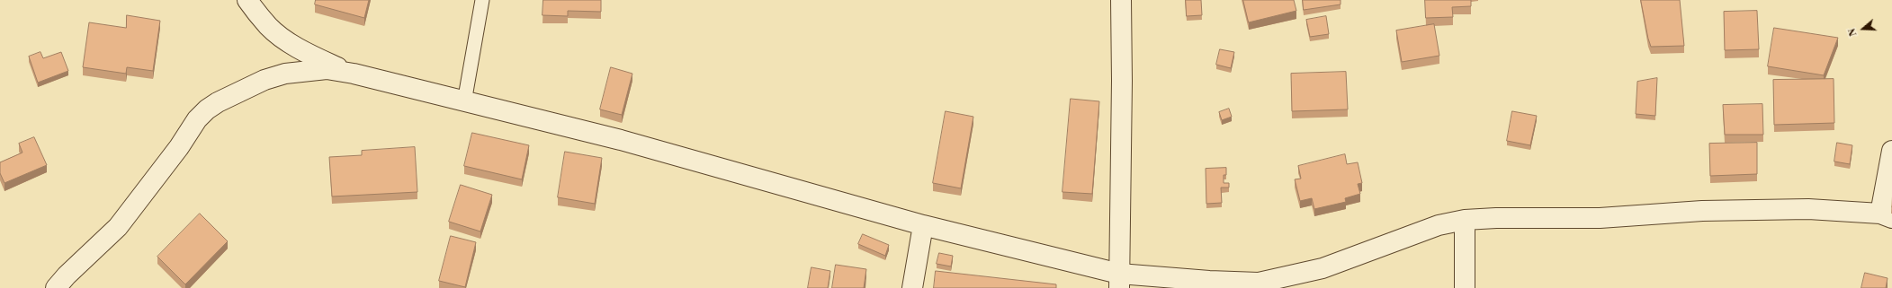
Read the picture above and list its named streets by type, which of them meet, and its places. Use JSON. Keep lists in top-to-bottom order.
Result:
{
  "north": "left"
}
